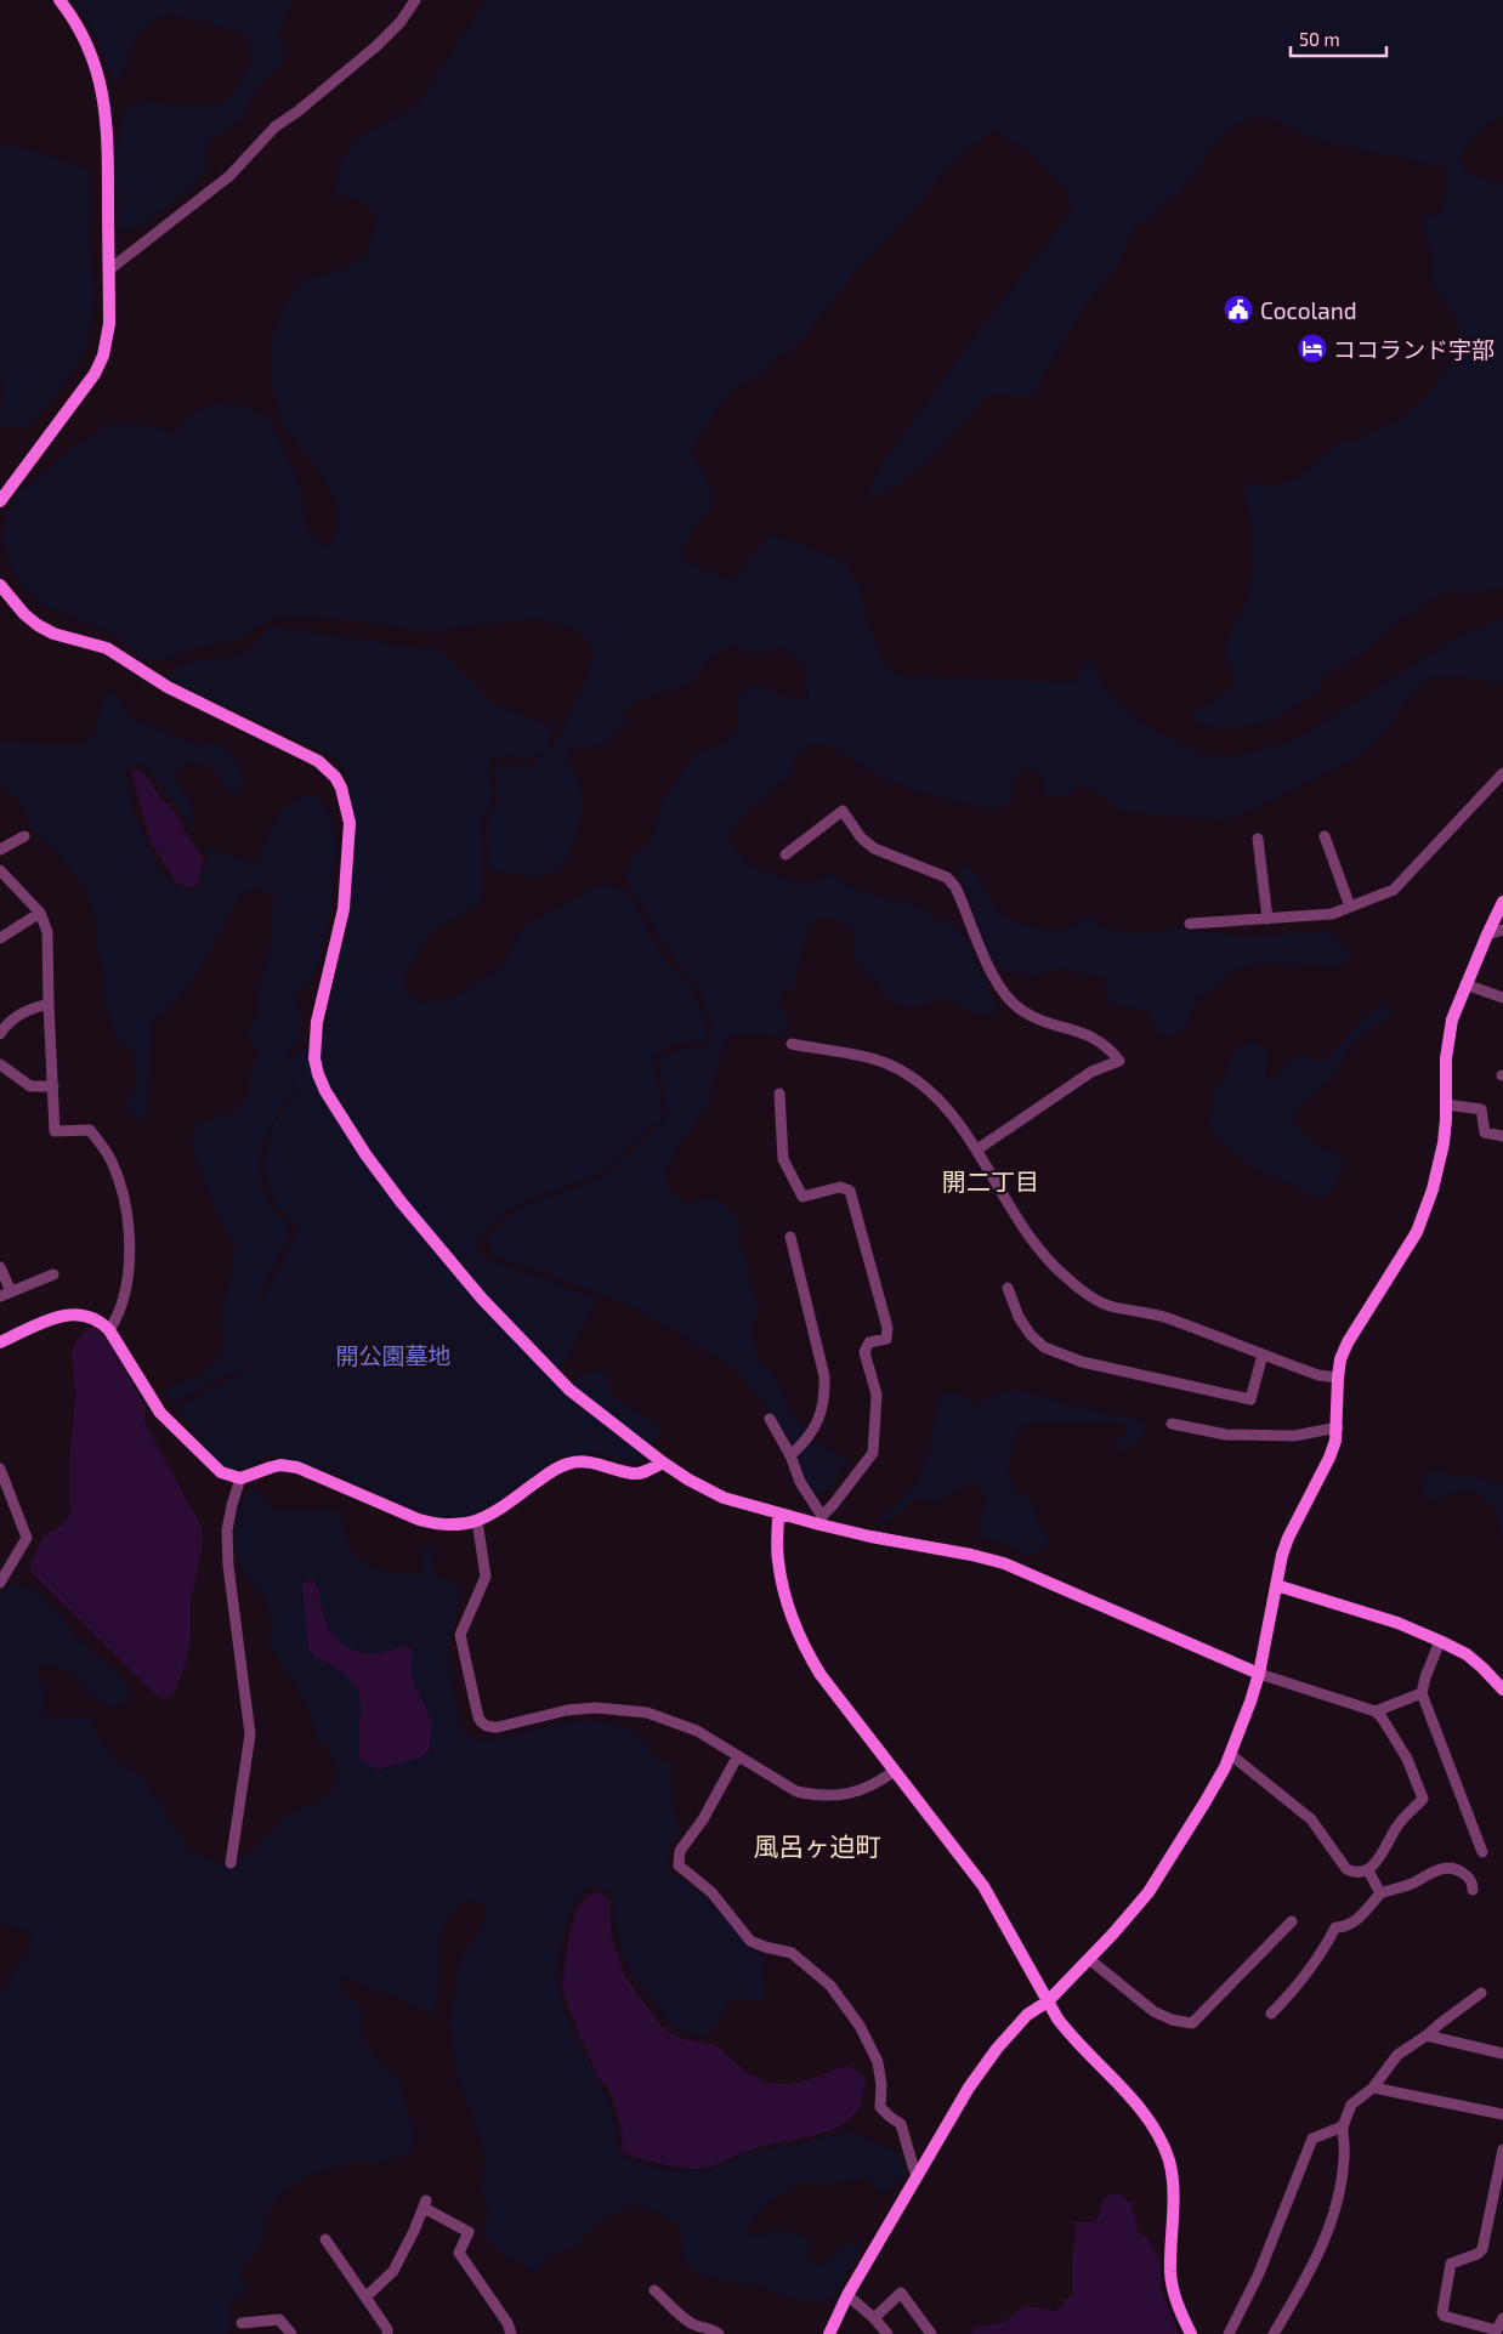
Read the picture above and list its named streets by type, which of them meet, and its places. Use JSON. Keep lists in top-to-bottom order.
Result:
{
  "districts": ["開二丁目", "風呂ヶ迫町"],
  "parks": ["開公園墓地"],
  "places": {
    "public building": ["Cocoland"],
    "hotel": ["ココランド宇部"]
  },
  "scale_bar": "50 m"
}
